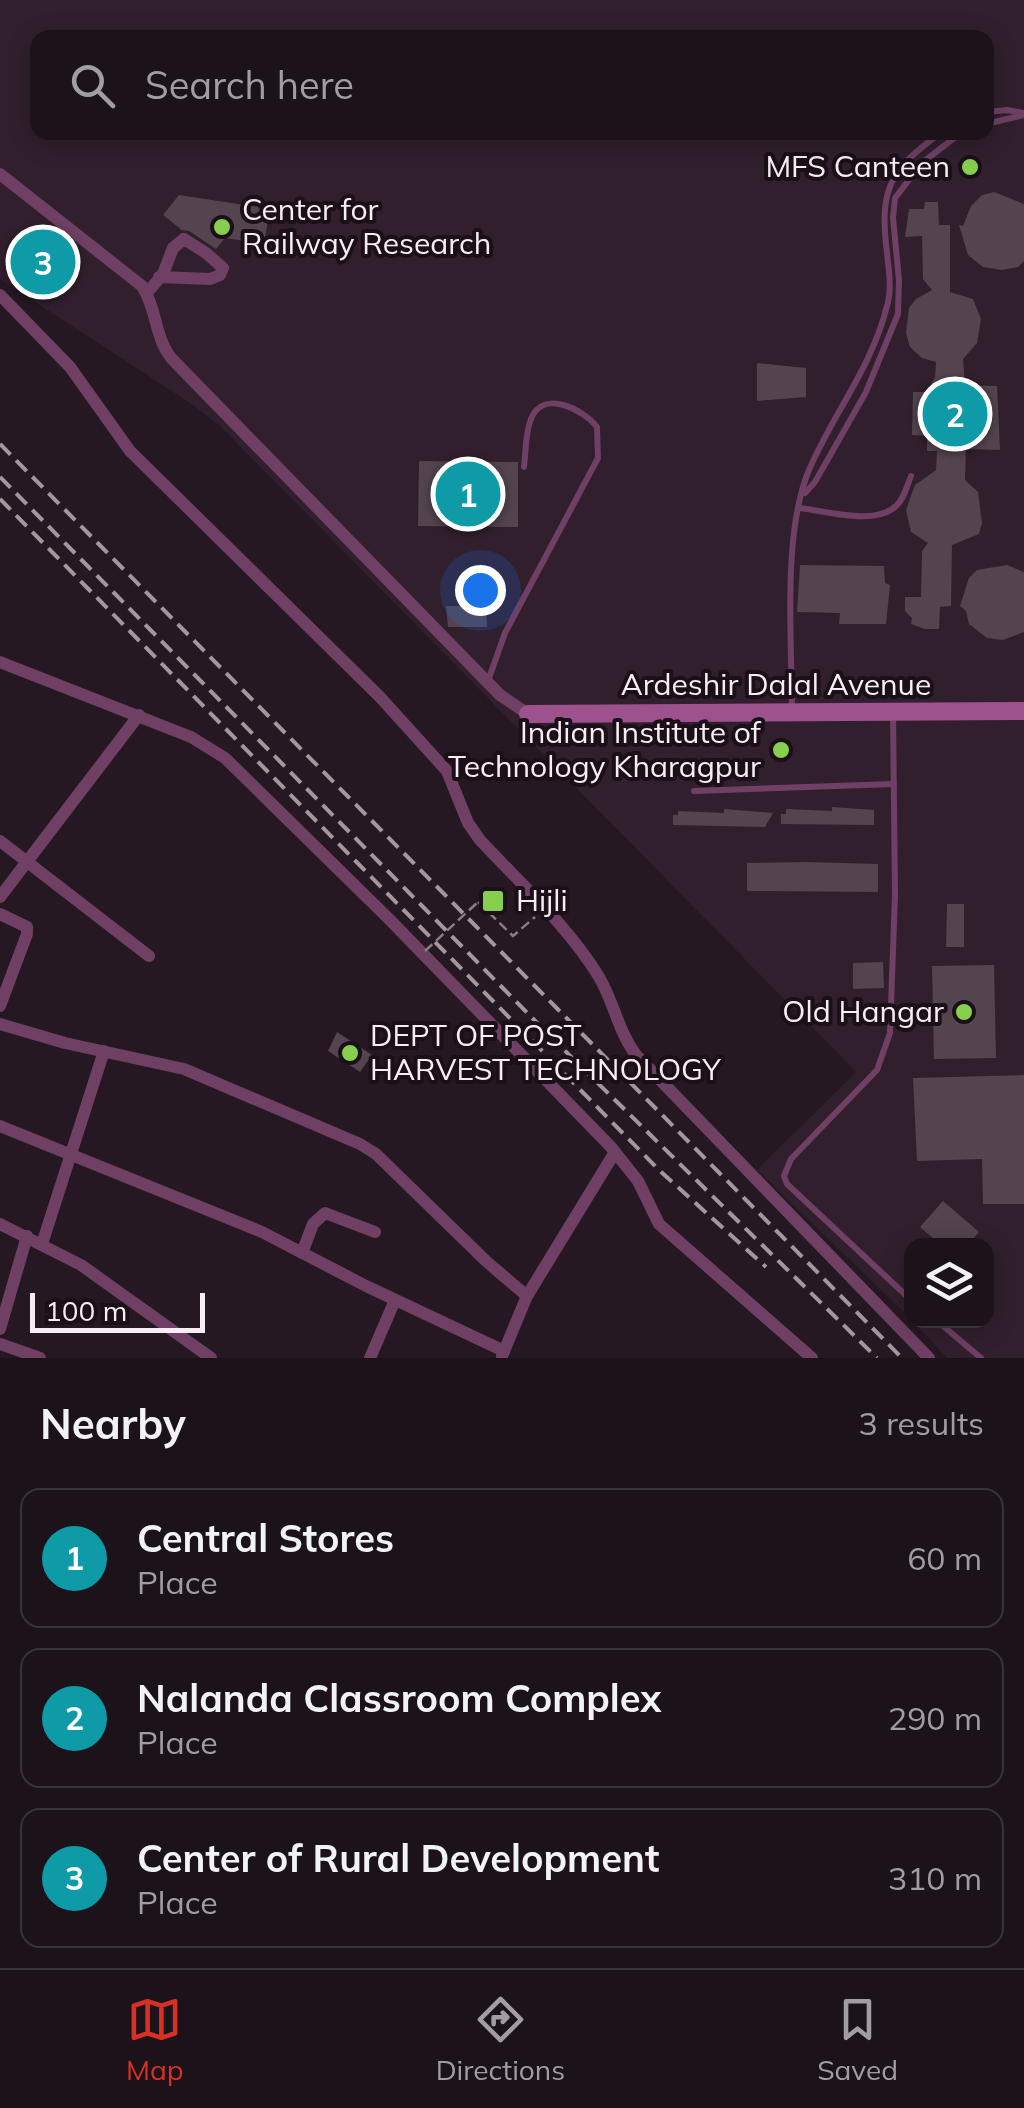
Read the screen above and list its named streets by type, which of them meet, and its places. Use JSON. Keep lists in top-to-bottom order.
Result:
{
  "streets": {
    "street": ["Ardeshir Dalal Avenue"]
  },
  "places": {
    "other": [
      "MFS Canteen",
      "Center for Railway Research",
      "Indian Institute of Technology Kharagpur",
      "Old Hangar",
      "DEPT OF POST HARVEST TECHNOLOGY"
    ],
    "transit": ["Hijli"]
  },
  "scale_bar": "100 m",
  "page": {
    "search": "Search here",
    "pins": ["3", "2", "1"],
    "scale": "100 m",
    "heading": ["Nearby", "3 results"],
    "list": [
      {
        "mark": "1",
        "name": "Central Stores",
        "note": "Place",
        "value": "60 m"
      },
      {
        "mark": "2",
        "name": "Nalanda Classroom Complex",
        "note": "Place",
        "value": "290 m"
      },
      {
        "mark": "3",
        "name": "Center of Rural Development",
        "note": "Place",
        "value": "310 m"
      }
    ],
    "nav": ["Map", "Directions", "Saved"]
  }
}
